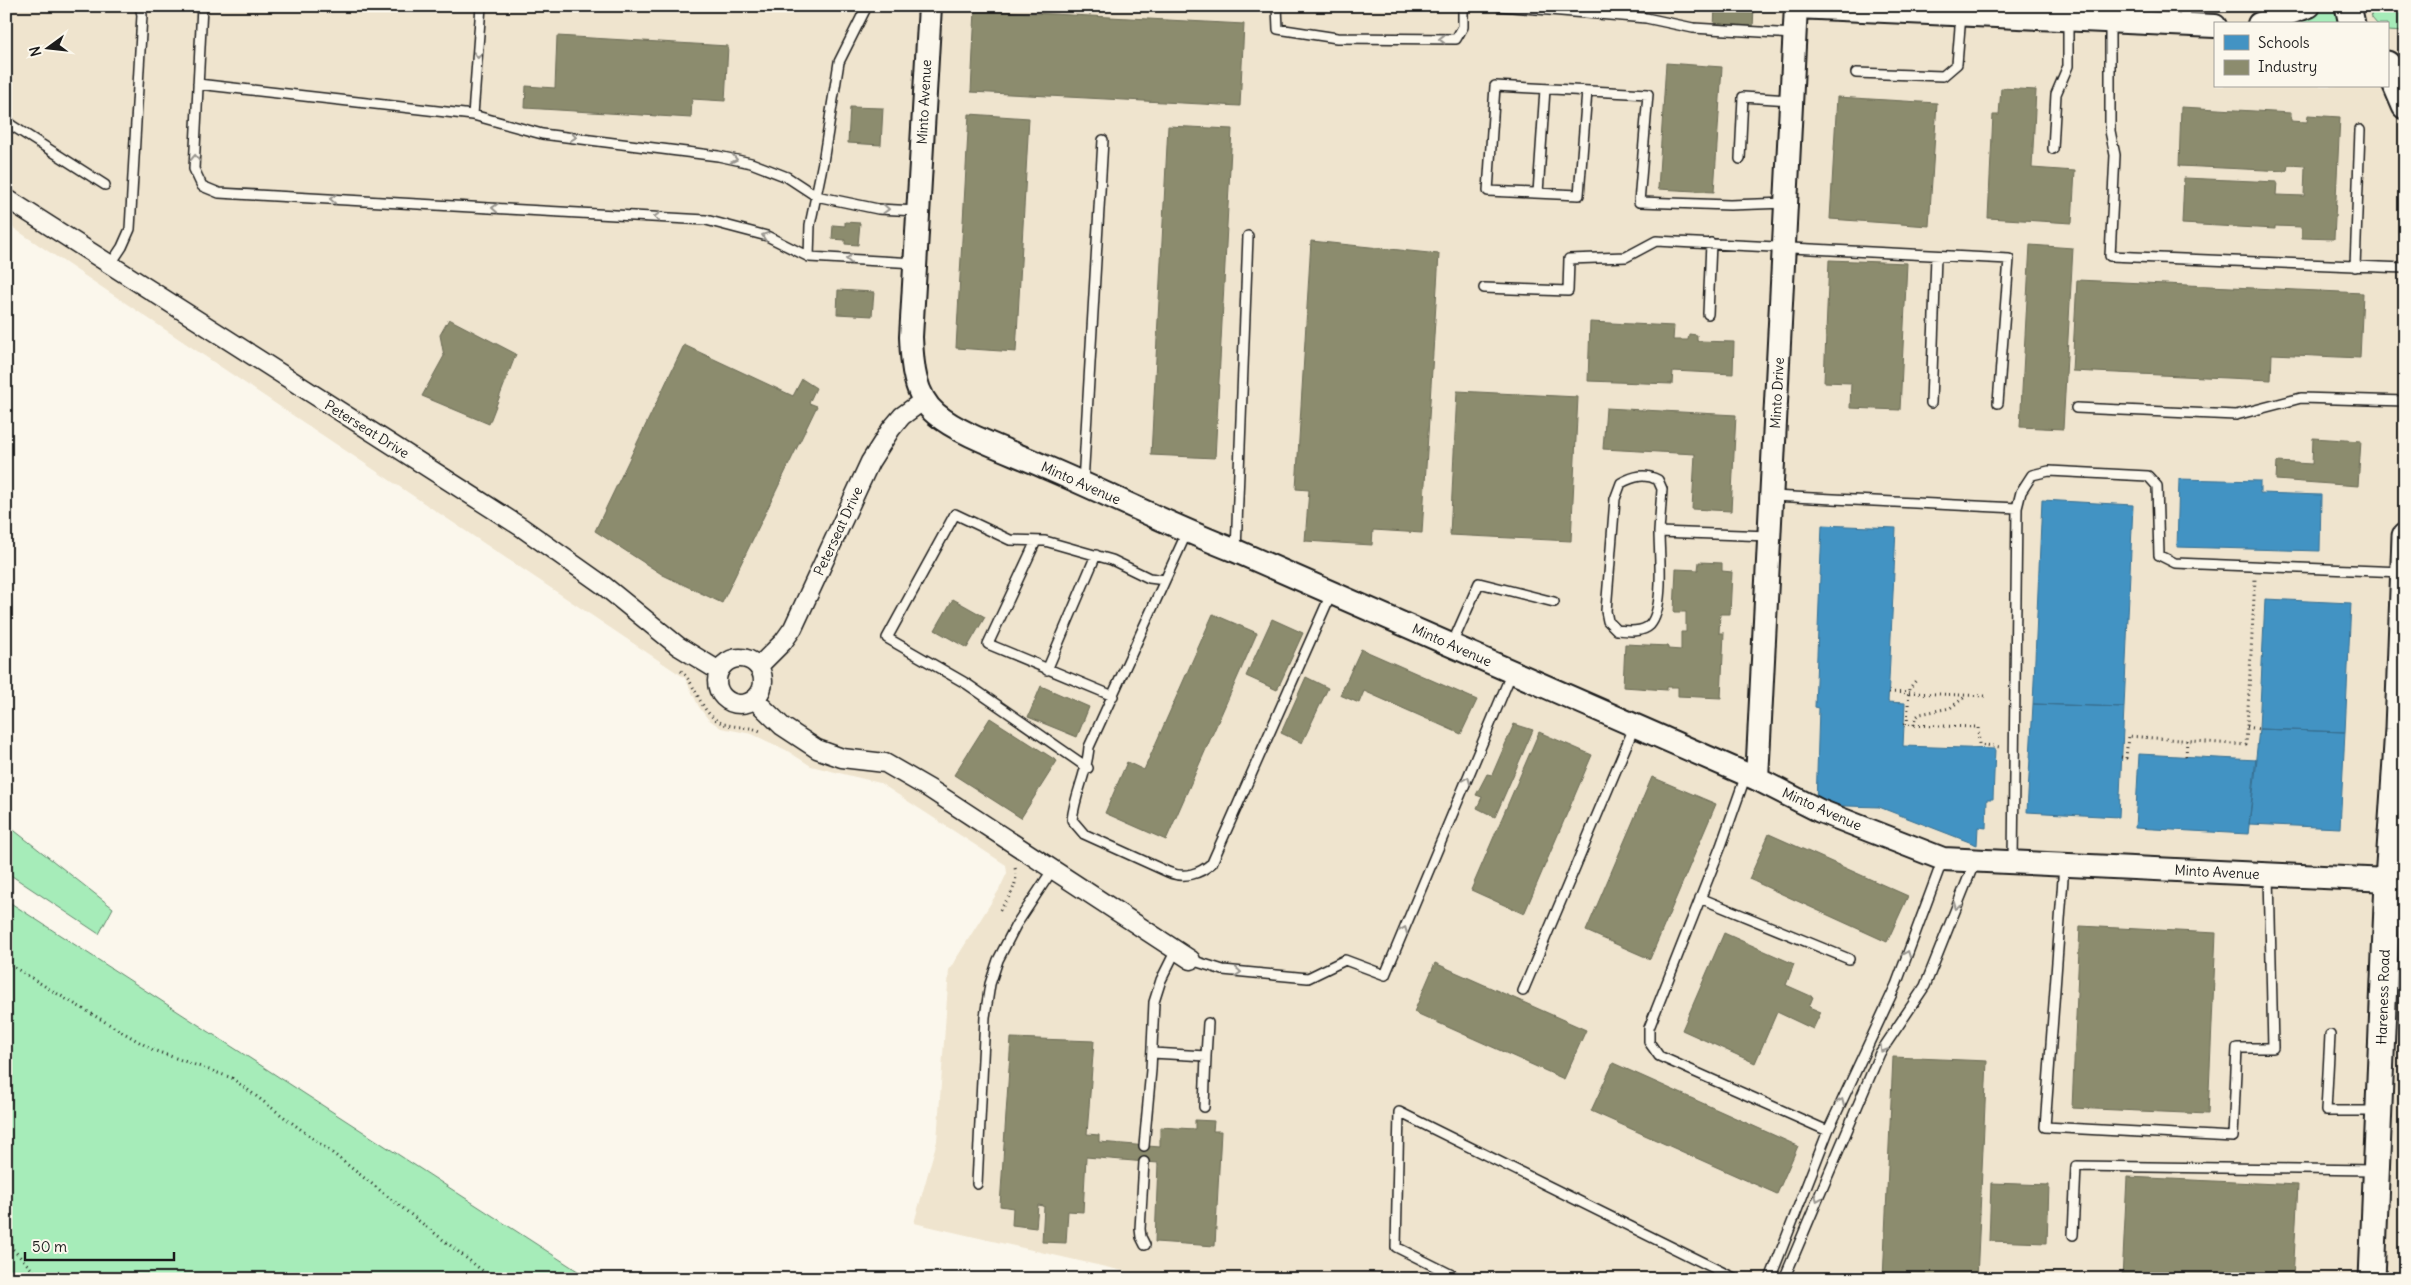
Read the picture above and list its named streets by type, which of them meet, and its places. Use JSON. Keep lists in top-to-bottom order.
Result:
{
  "streets": {
    "main road": ["Hareness Road"],
    "street": ["Minto Avenue", "Minto Drive", "Peterseat Drive"]
  },
  "crossings": [
    ["Minto Avenue", "Minto Drive"],
    ["Minto Avenue", "Peterseat Drive"],
    ["Minto Avenue", "Hareness Road"]
  ],
  "legend": ["Schools", "Industry"],
  "scale_bar": "50 m",
  "north": "left"
}
